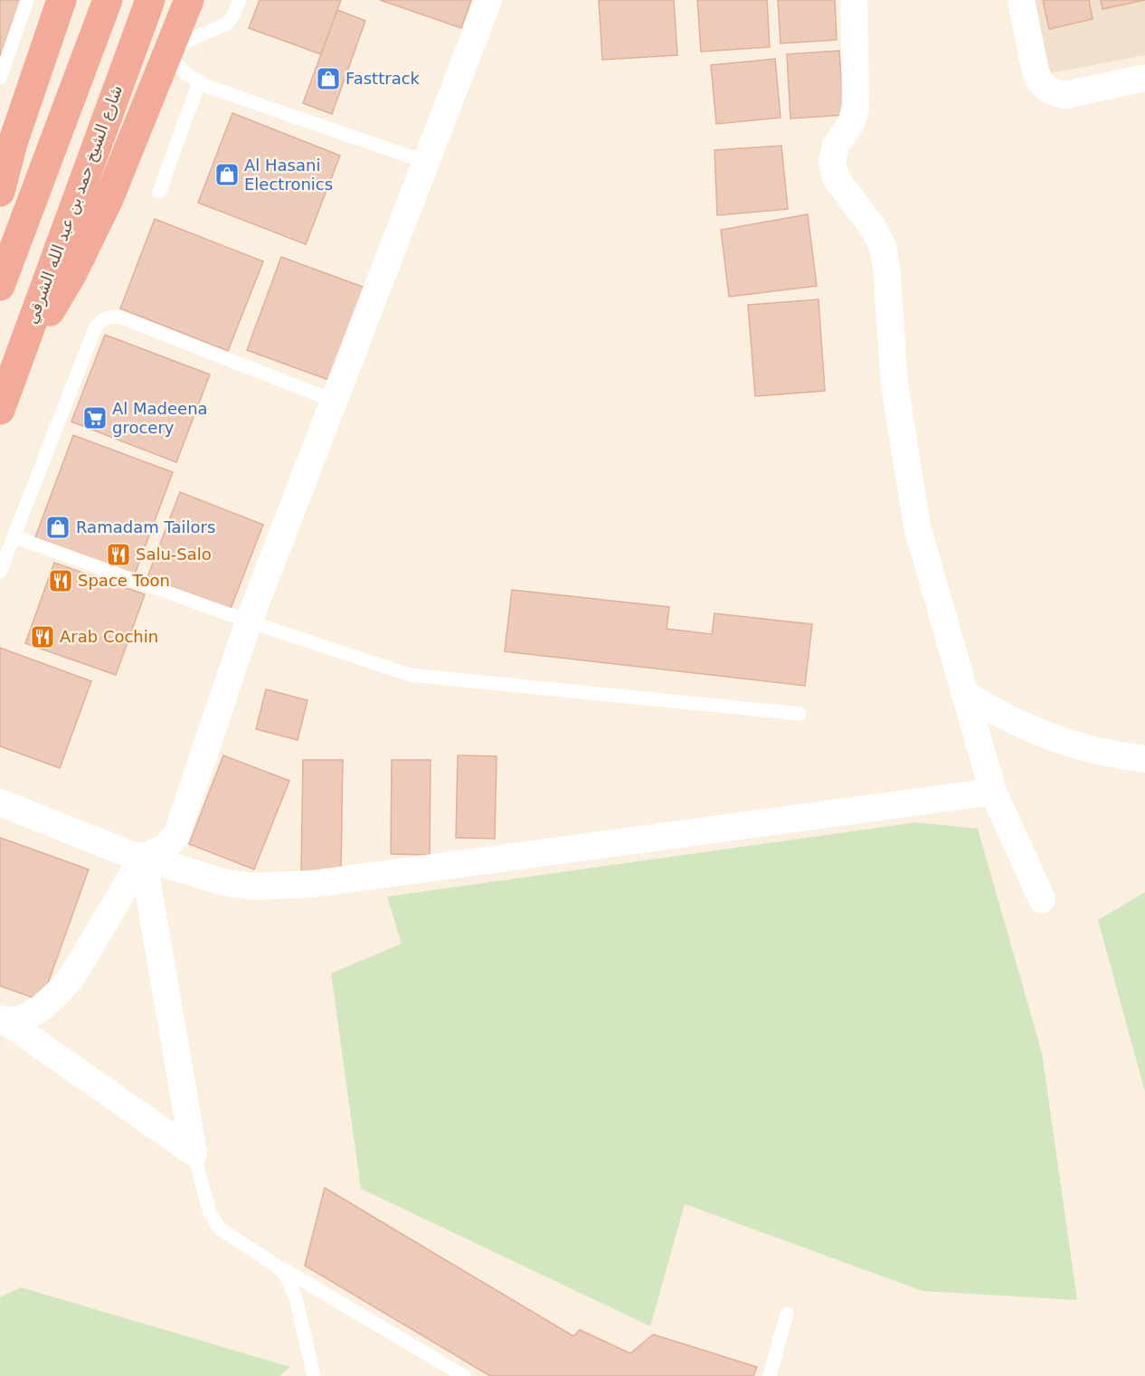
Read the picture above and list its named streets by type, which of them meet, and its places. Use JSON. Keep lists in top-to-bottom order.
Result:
{
  "streets": {
    "highway": ["شارع الشيخ حمد بن عبد الله الشرقي"]
  },
  "places": {
    "shop": ["Fasttrack", "Al Hasani Electronics", "Ramadam Tailors"],
    "supermarket": ["Al Madeena grocery"],
    "restaurant": ["Salu-Salo", "Space Toon", "Arab Cochin"]
  }
}
